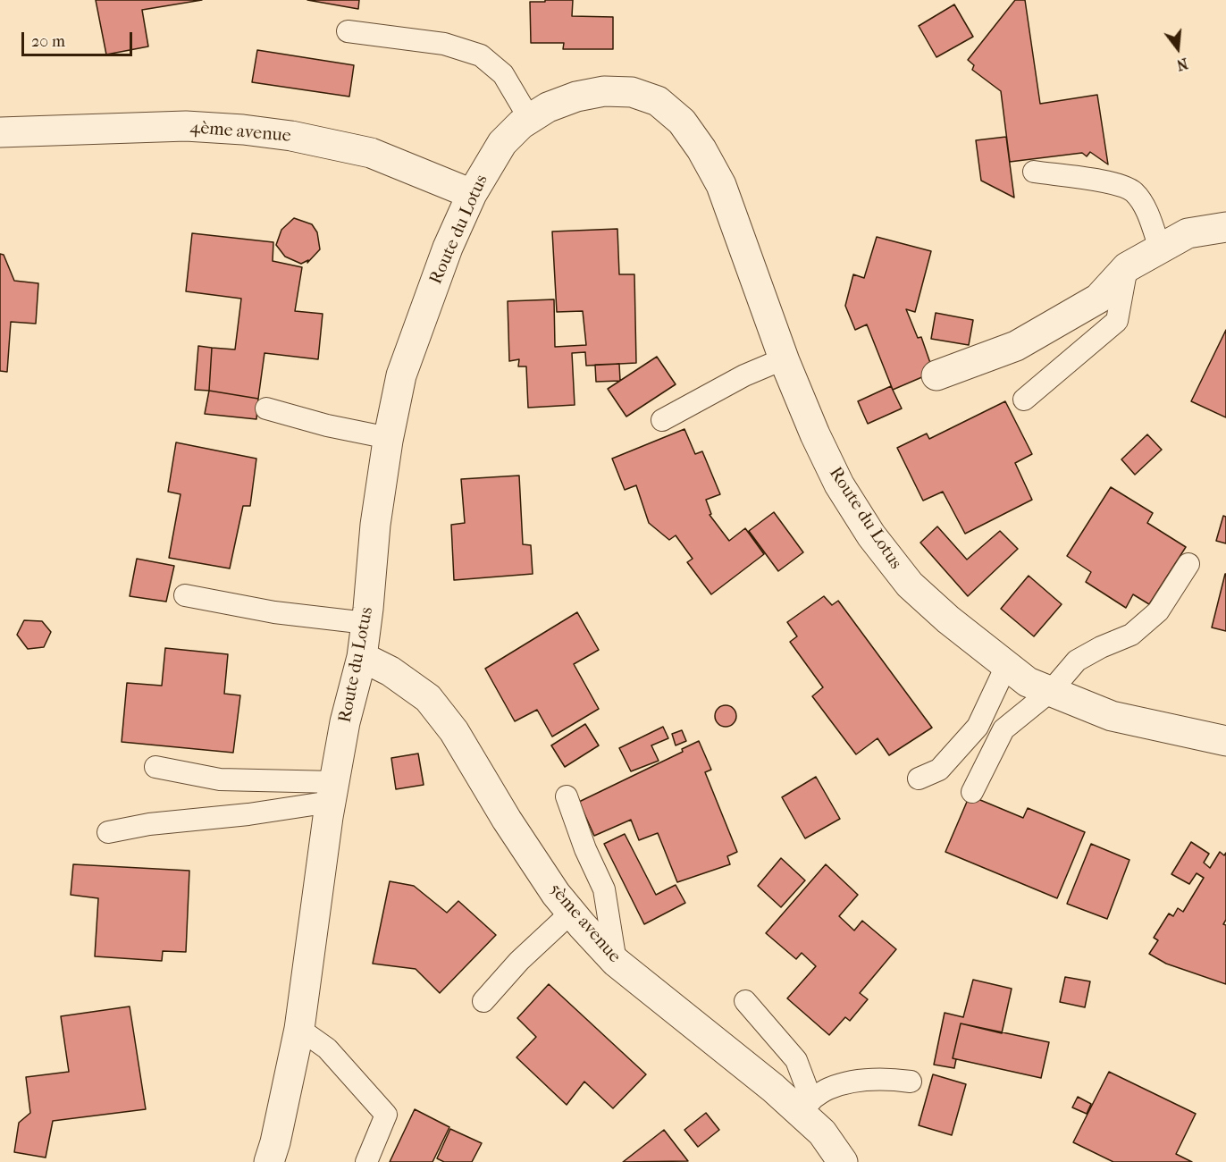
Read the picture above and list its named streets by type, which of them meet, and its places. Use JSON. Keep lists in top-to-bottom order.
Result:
{
  "streets": {
    "street": ["4ème avenue", "Route du Lotus", "5ème avenue"]
  },
  "crossings": [
    ["4ème avenue", "Route du Lotus"],
    ["Route du Lotus", "5ème avenue"]
  ],
  "scale_bar": "20 m",
  "north": "bottom"
}
